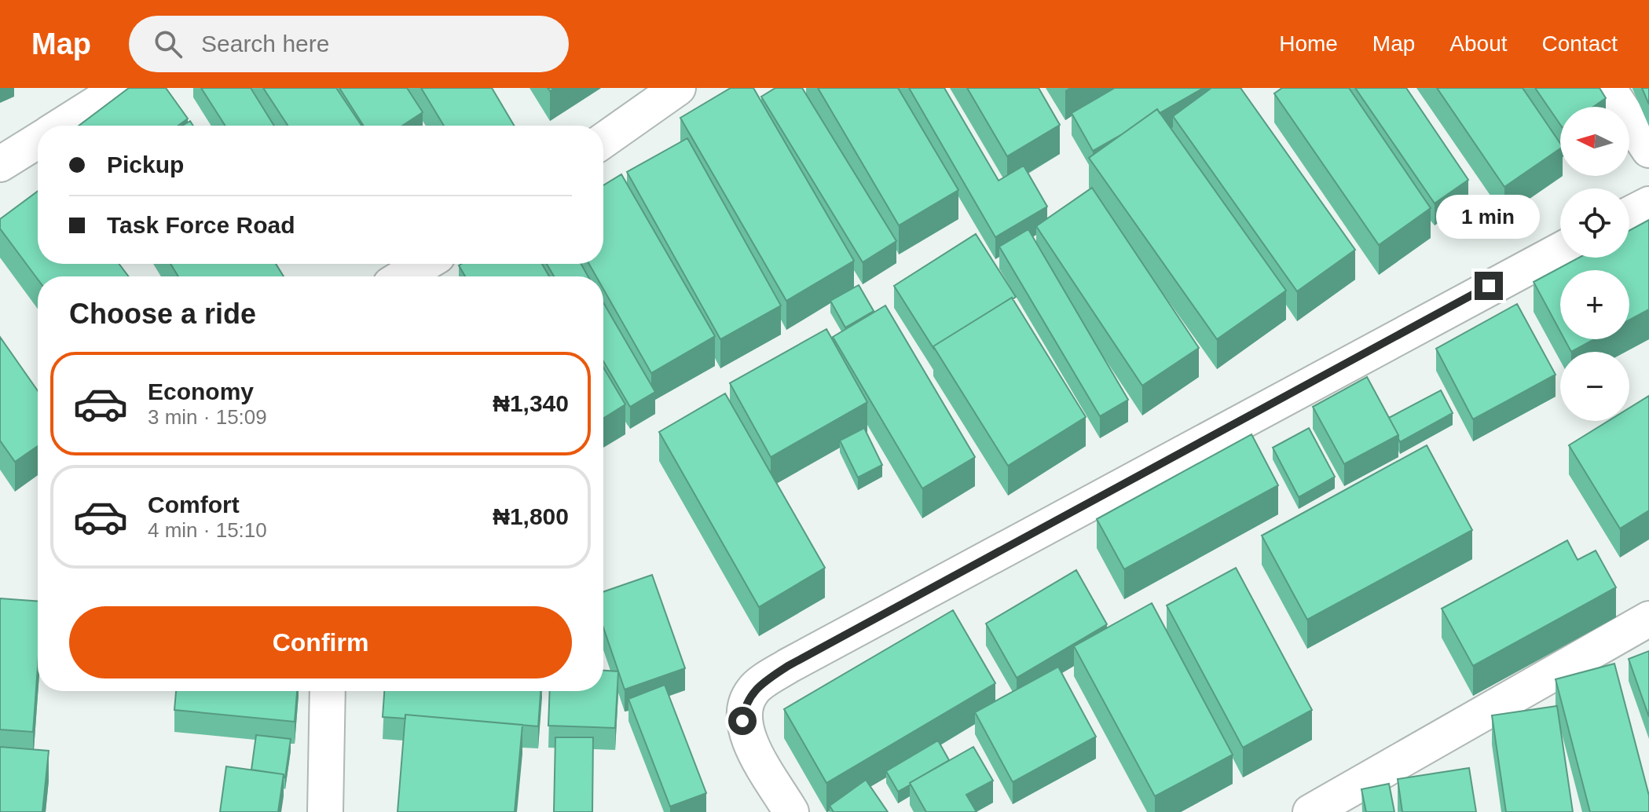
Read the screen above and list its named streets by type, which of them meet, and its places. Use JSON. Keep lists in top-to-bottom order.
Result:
{
  "north": "left",
  "page": {
    "header": "Map",
    "search": "Search here",
    "nav": [
      "Home",
      "Map",
      "About",
      "Contact"
    ],
    "map_buttons": ["+", "−"],
    "banner": ["Pickup", "Task Force Road"],
    "bubble": "1 min",
    "heading": "Choose a ride",
    "list": [
      {
        "name": "Economy",
        "note": "3 min · 15:09",
        "value": "₦1,340"
      },
      {
        "name": "Comfort",
        "note": "4 min · 15:10",
        "value": "₦1,800"
      }
    ],
    "buttons": "Confirm"
  }
}
